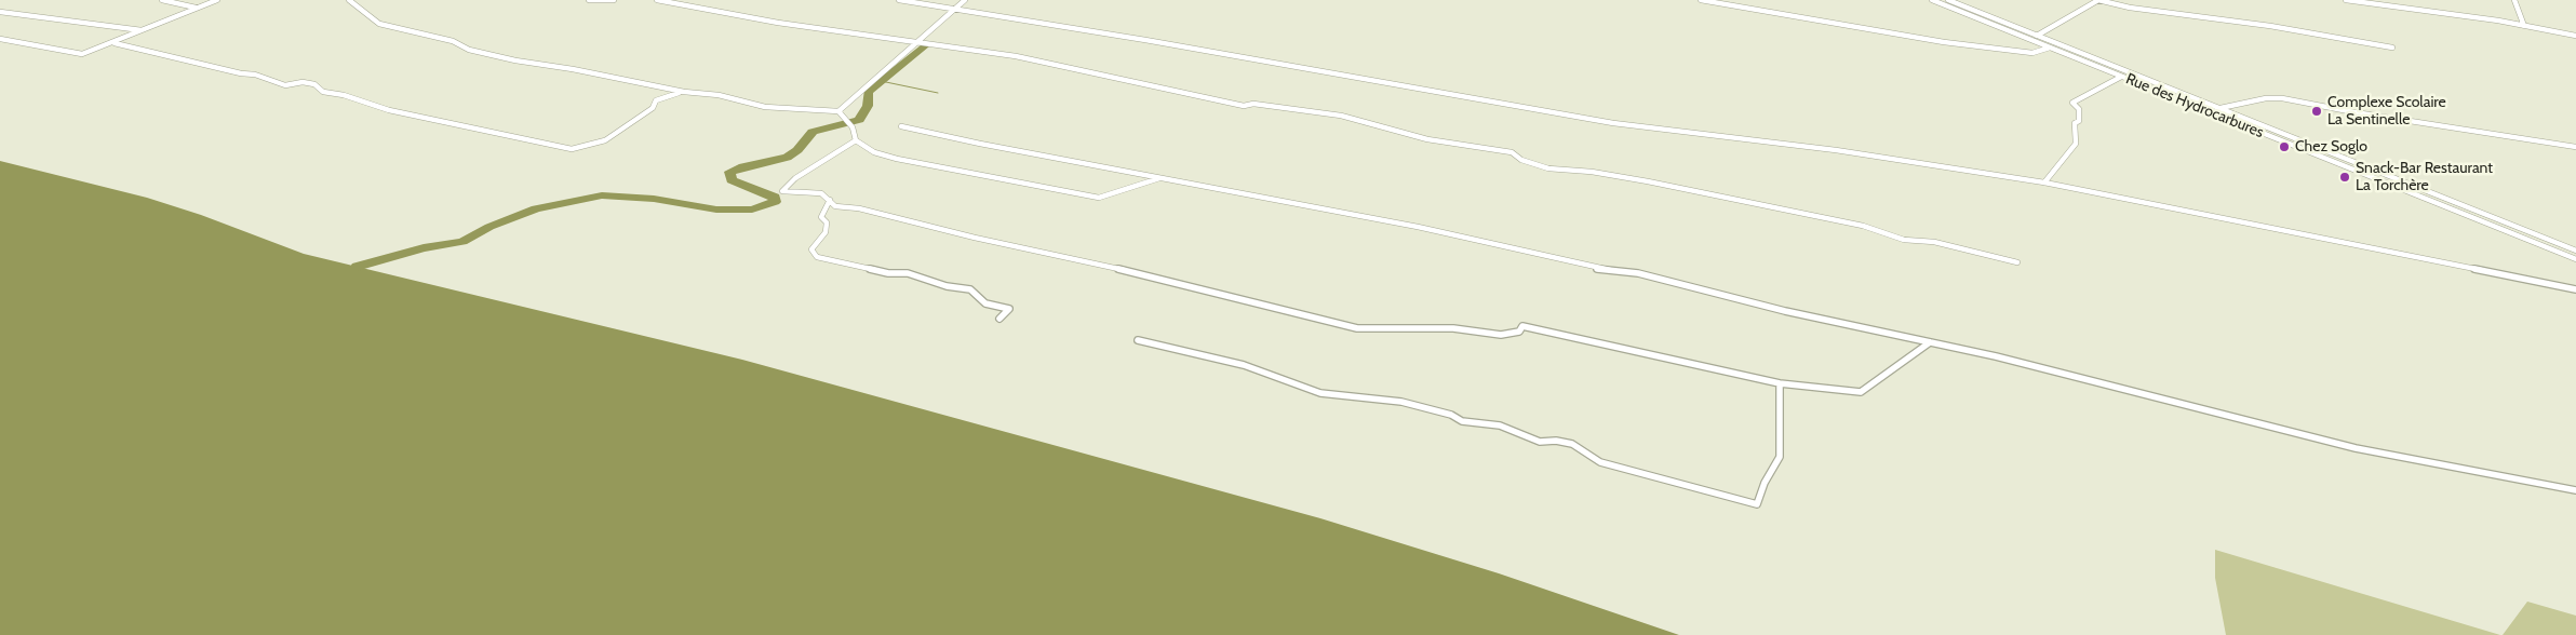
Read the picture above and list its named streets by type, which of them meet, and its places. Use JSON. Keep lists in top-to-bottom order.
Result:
{
  "streets": {
    "street": ["Rue des Hydrocarbures"]
  },
  "places": ["Complexe Scolaire La Sentinelle", "Chez Soglo", "Snack-Bar Restaurant La Torchère"]
}
